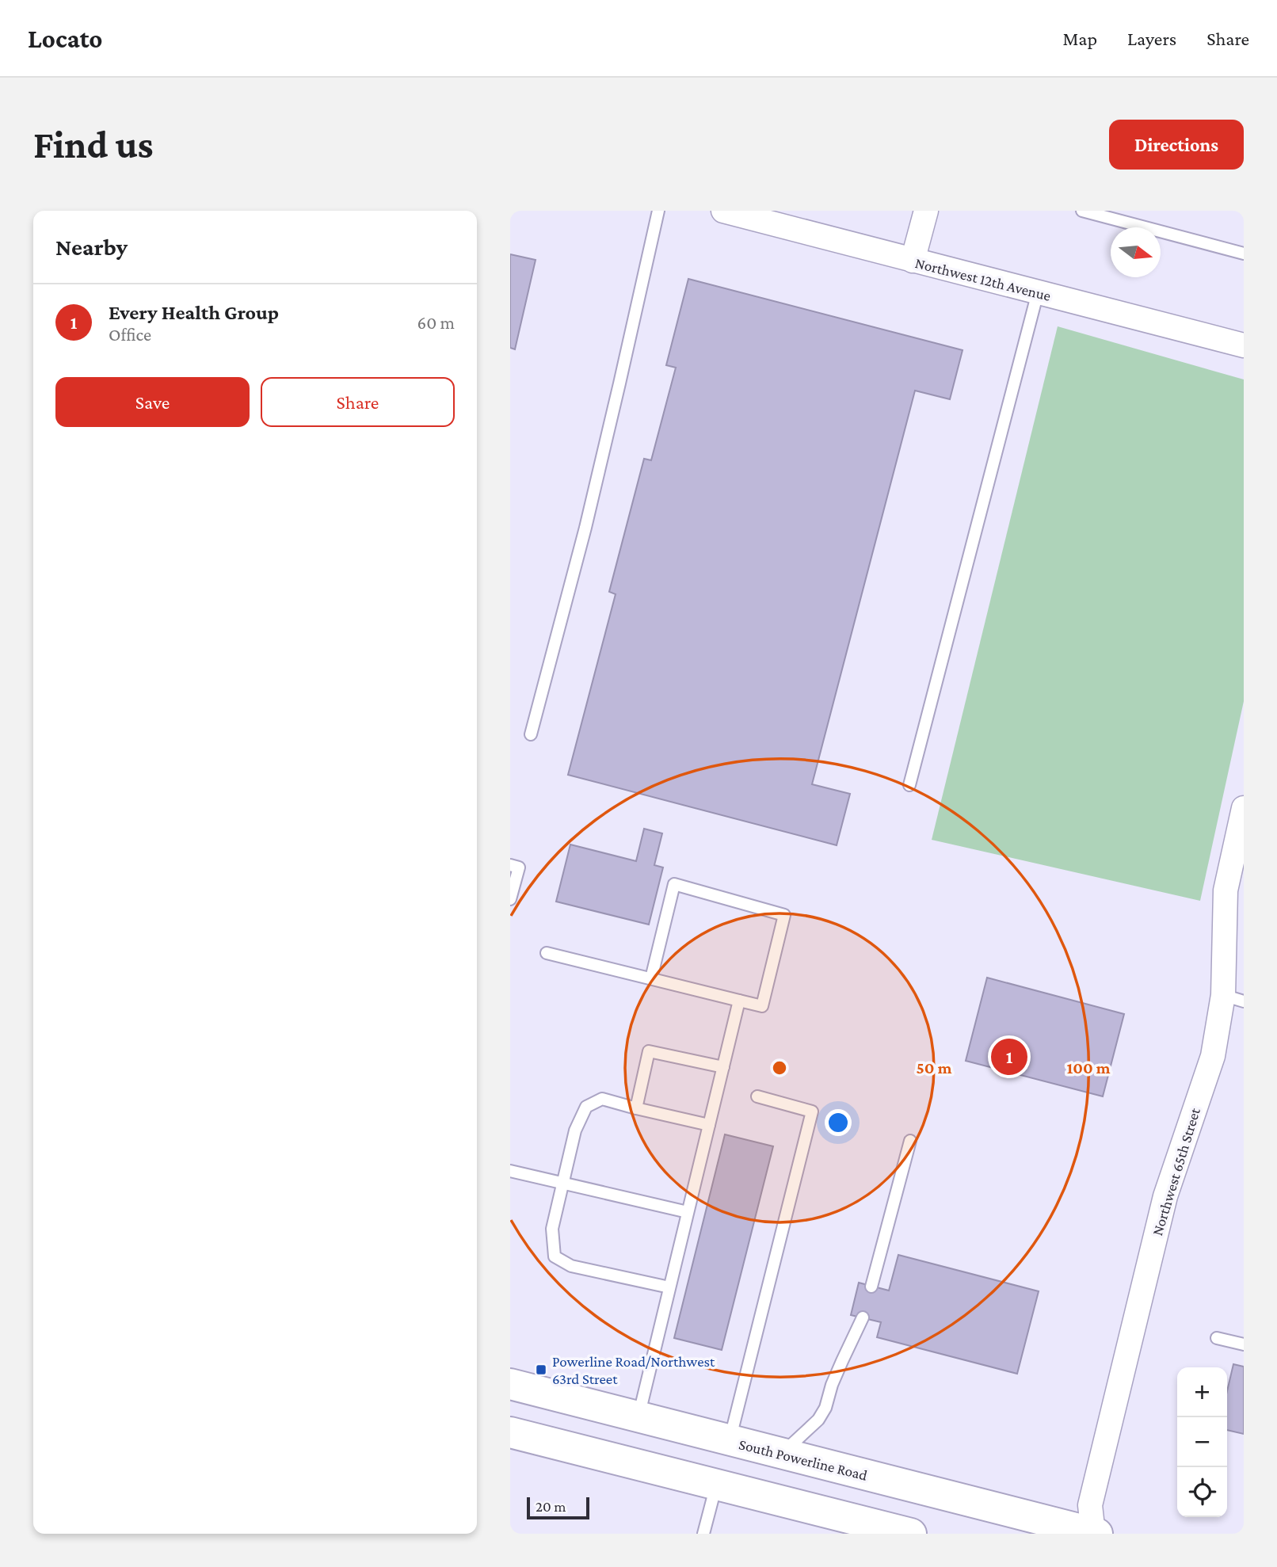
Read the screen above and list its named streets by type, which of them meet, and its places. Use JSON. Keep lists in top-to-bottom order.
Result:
{
  "streets": {
    "main road": ["South Powerline Road"],
    "street": ["Northwest 12th Avenue", "Northwest 65th Street"]
  },
  "crossings": [
    ["Northwest 65th Street", "South Powerline Road"]
  ],
  "places": {
    "transit": ["Powerline Road/Northwest 63rd Street"]
  },
  "scale_bar": "20 m",
  "north": "right",
  "page": {
    "header": "Locato",
    "nav": ["Map", "Layers", "Share"],
    "buttons": [
      "Directions",
      ["Save", "Share"]
    ],
    "title": "Find us",
    "heading": "Nearby",
    "list": [
      {
        "mark": "1",
        "name": "Every Health Group",
        "note": "Office",
        "value": "60 m"
      }
    ],
    "pins": "1",
    "map_buttons": ["+", "−"],
    "scale": "20 m"
  },
  "rings": ["50 m", "100 m"]
}
